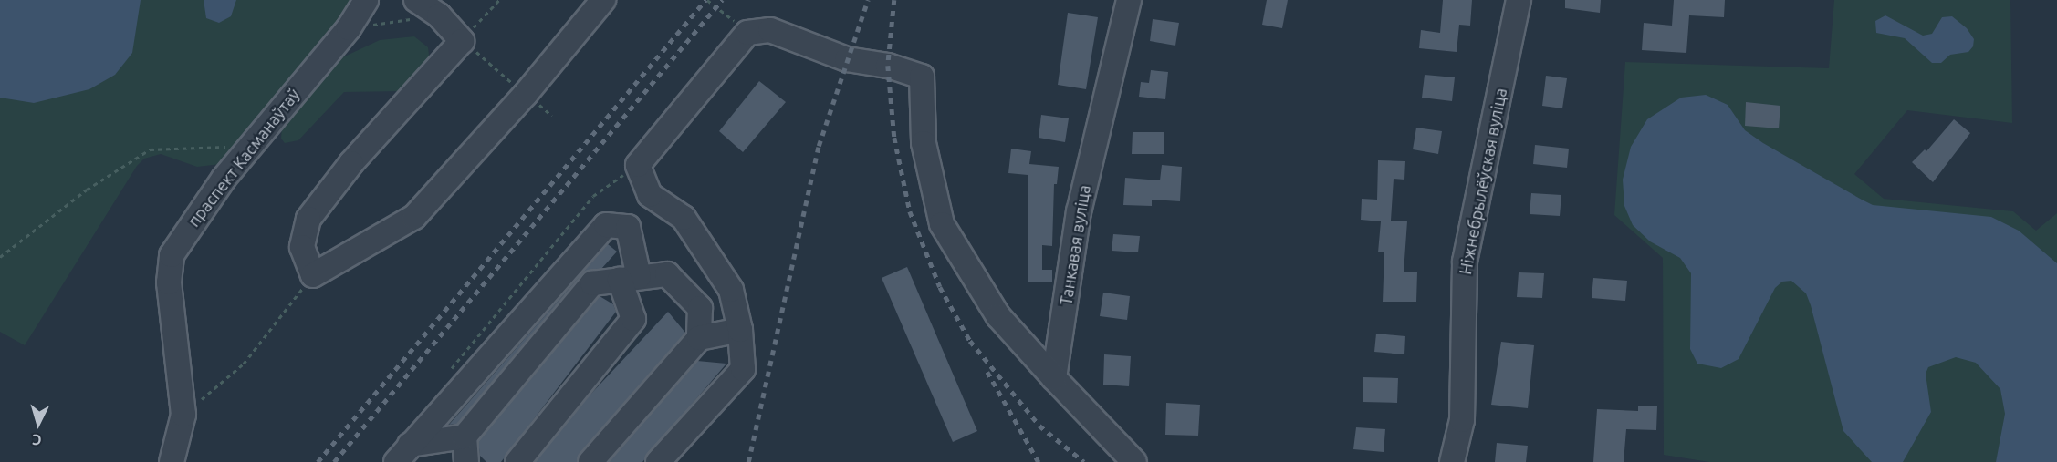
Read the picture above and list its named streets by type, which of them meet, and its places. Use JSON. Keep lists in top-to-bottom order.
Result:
{
  "streets": {
    "street": ["праспект Касманаўтаў", "Ніжнебрылёўская вуліца", "Танкавая вуліца"]
  },
  "north": "bottom"
}
